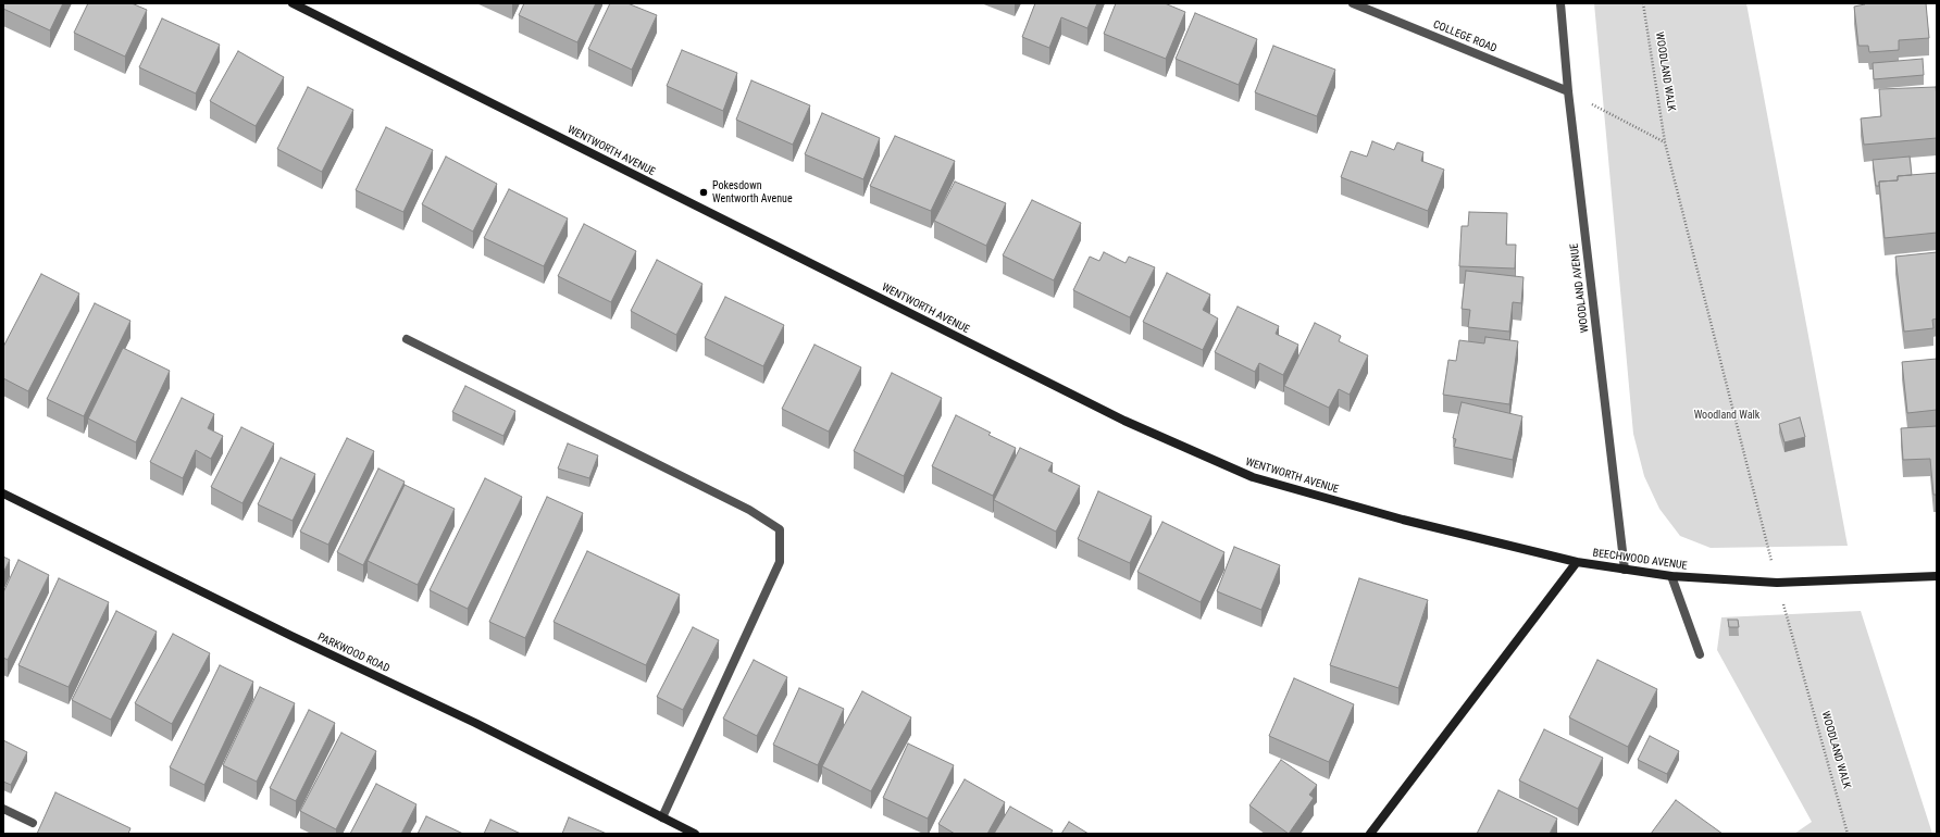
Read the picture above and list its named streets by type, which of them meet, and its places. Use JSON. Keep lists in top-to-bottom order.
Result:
{
  "streets": {
    "street": [
      "COLLEGE ROAD",
      "WENTWORTH AVENUE",
      "WOODLAND AVENUE",
      "BEECHWOOD AVENUE",
      "PARKWOOD ROAD"
    ],
    "path": ["WOODLAND WALK"]
  },
  "crossings": [
    ["COLLEGE ROAD", "WOODLAND AVENUE"],
    ["WOODLAND WALK", "BEECHWOOD AVENUE"],
    ["WENTWORTH AVENUE", "BEECHWOOD AVENUE"],
    ["WOODLAND AVENUE", "BEECHWOOD AVENUE"]
  ],
  "parks": ["Woodland Walk"],
  "places": ["Pokesdown Wentworth Avenue"]
}
